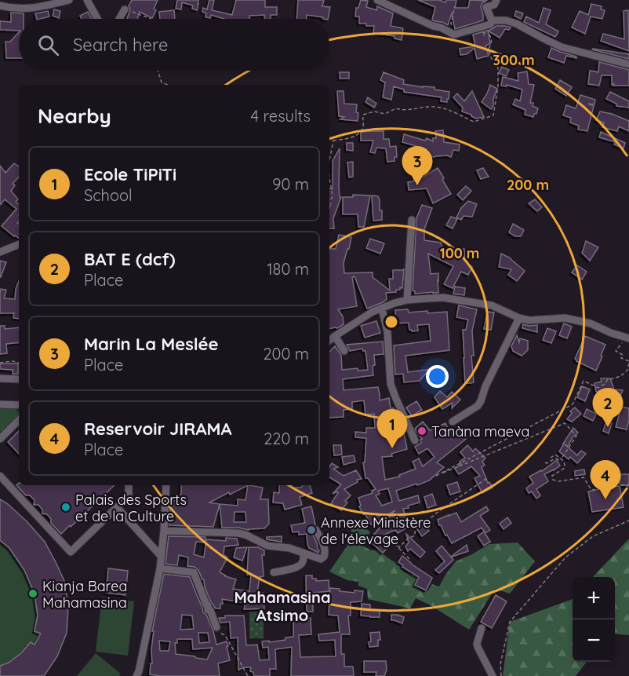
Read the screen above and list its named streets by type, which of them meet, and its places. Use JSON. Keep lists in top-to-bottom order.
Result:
{
  "districts": ["Mahamasina Atsimo"],
  "places": [
    "Tanàna maeva",
    "Palais des Sports et de la Culture",
    "Annexe Ministère de l'élevage",
    "Kianja Barea Mahamasina"
  ],
  "page": {
    "search": "Search here",
    "heading": ["Nearby", "4 results"],
    "pins": [
      "3",
      "2",
      "1",
      "4"
    ],
    "list": [
      {
        "mark": "1",
        "name": "Ecole TiPiTi",
        "note": "School",
        "value": "90 m"
      },
      {
        "mark": "2",
        "name": "BAT E (dcf)",
        "note": "Place",
        "value": "180 m"
      },
      {
        "mark": "3",
        "name": "Marin La Meslée",
        "note": "Place",
        "value": "200 m"
      },
      {
        "mark": "4",
        "name": "Reservoir JIRAMA",
        "note": "Place",
        "value": "220 m"
      }
    ],
    "map_buttons": ["+", "−"]
  },
  "rings": ["300 m", "200 m", "100 m"]
}
